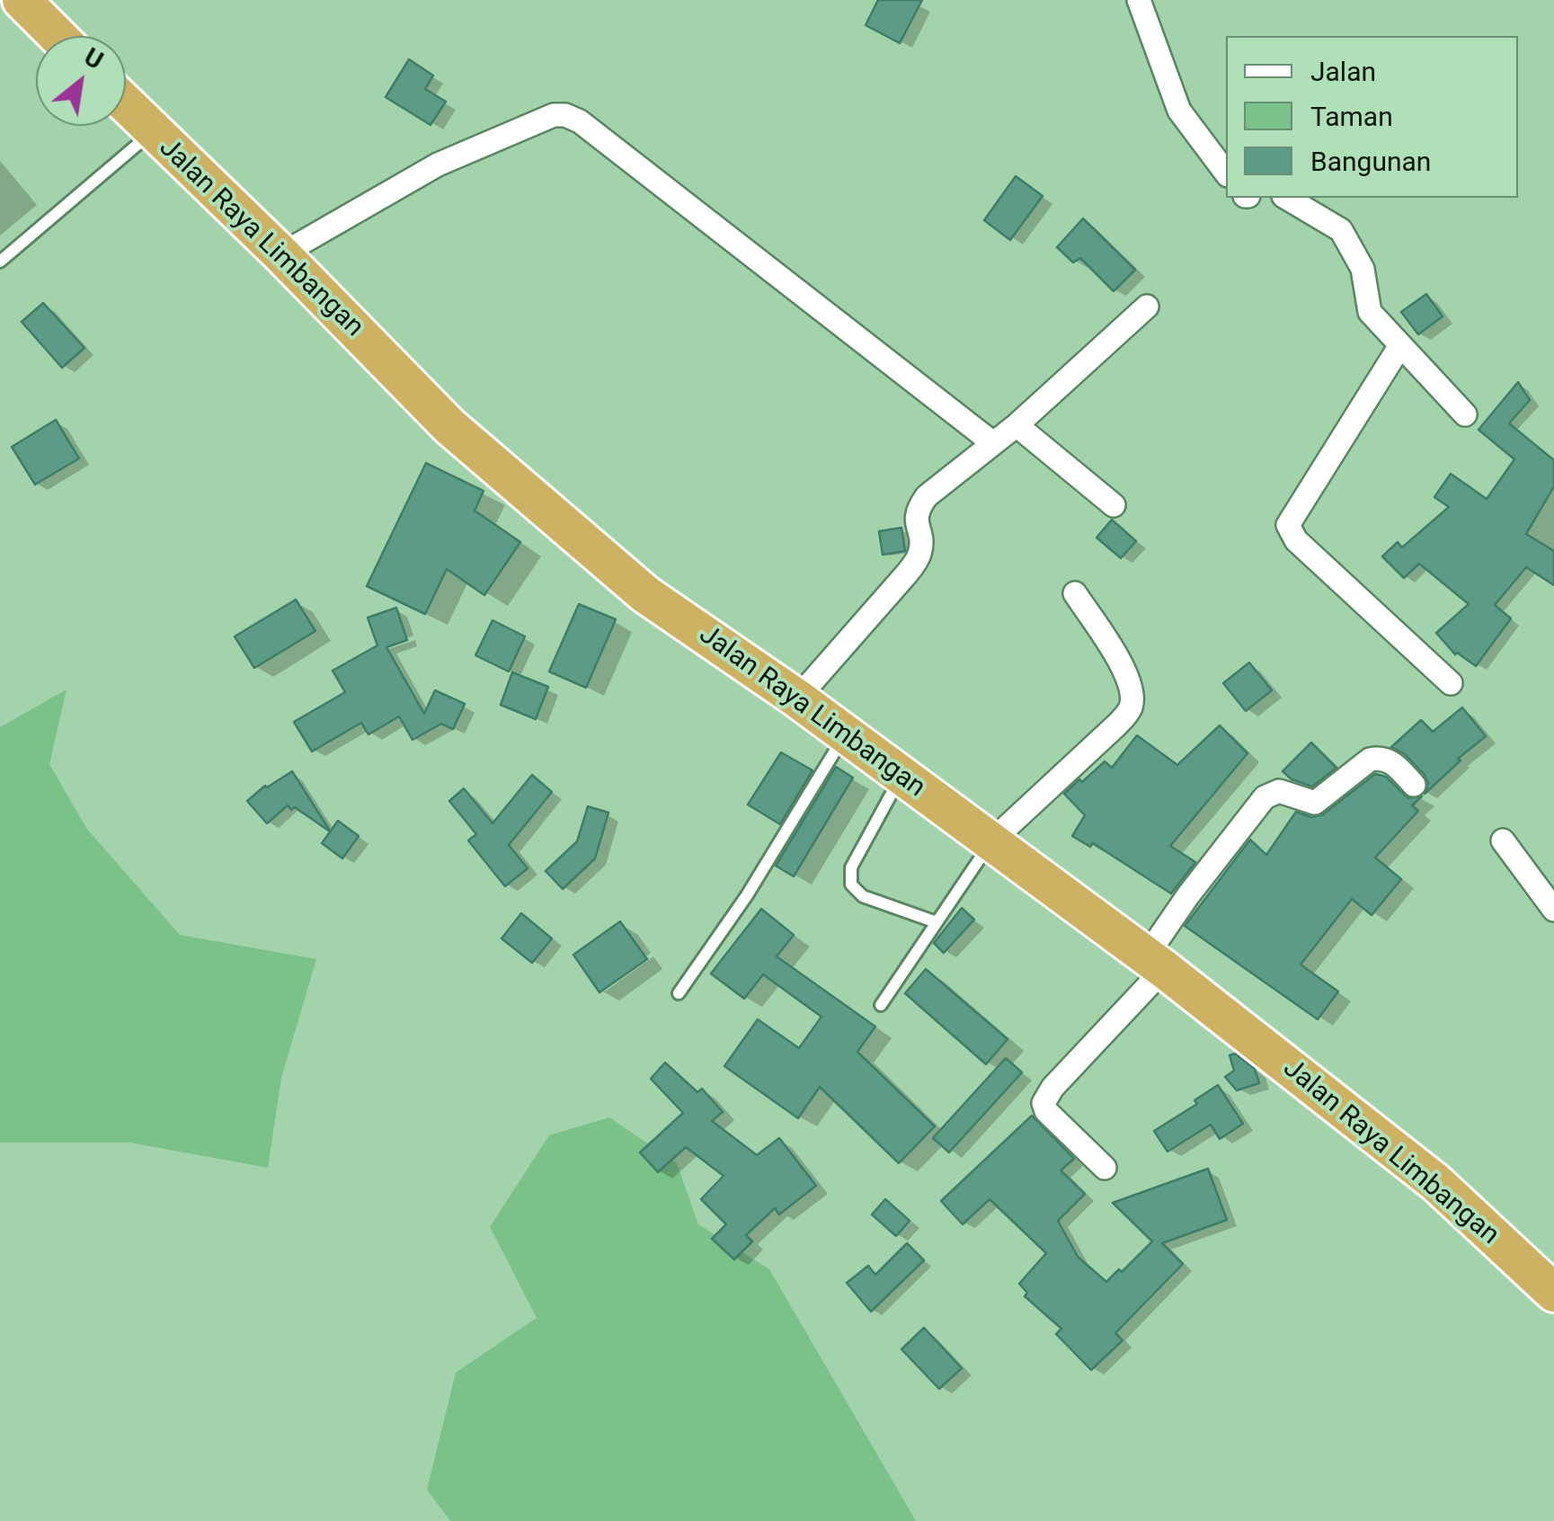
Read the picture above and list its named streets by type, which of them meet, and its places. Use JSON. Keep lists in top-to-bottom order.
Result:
{
  "streets": {
    "highway": ["Jalan Raya Limbangan"]
  },
  "legend": ["Jalan", "Taman", "Bangunan"],
  "north": "top right"
}
